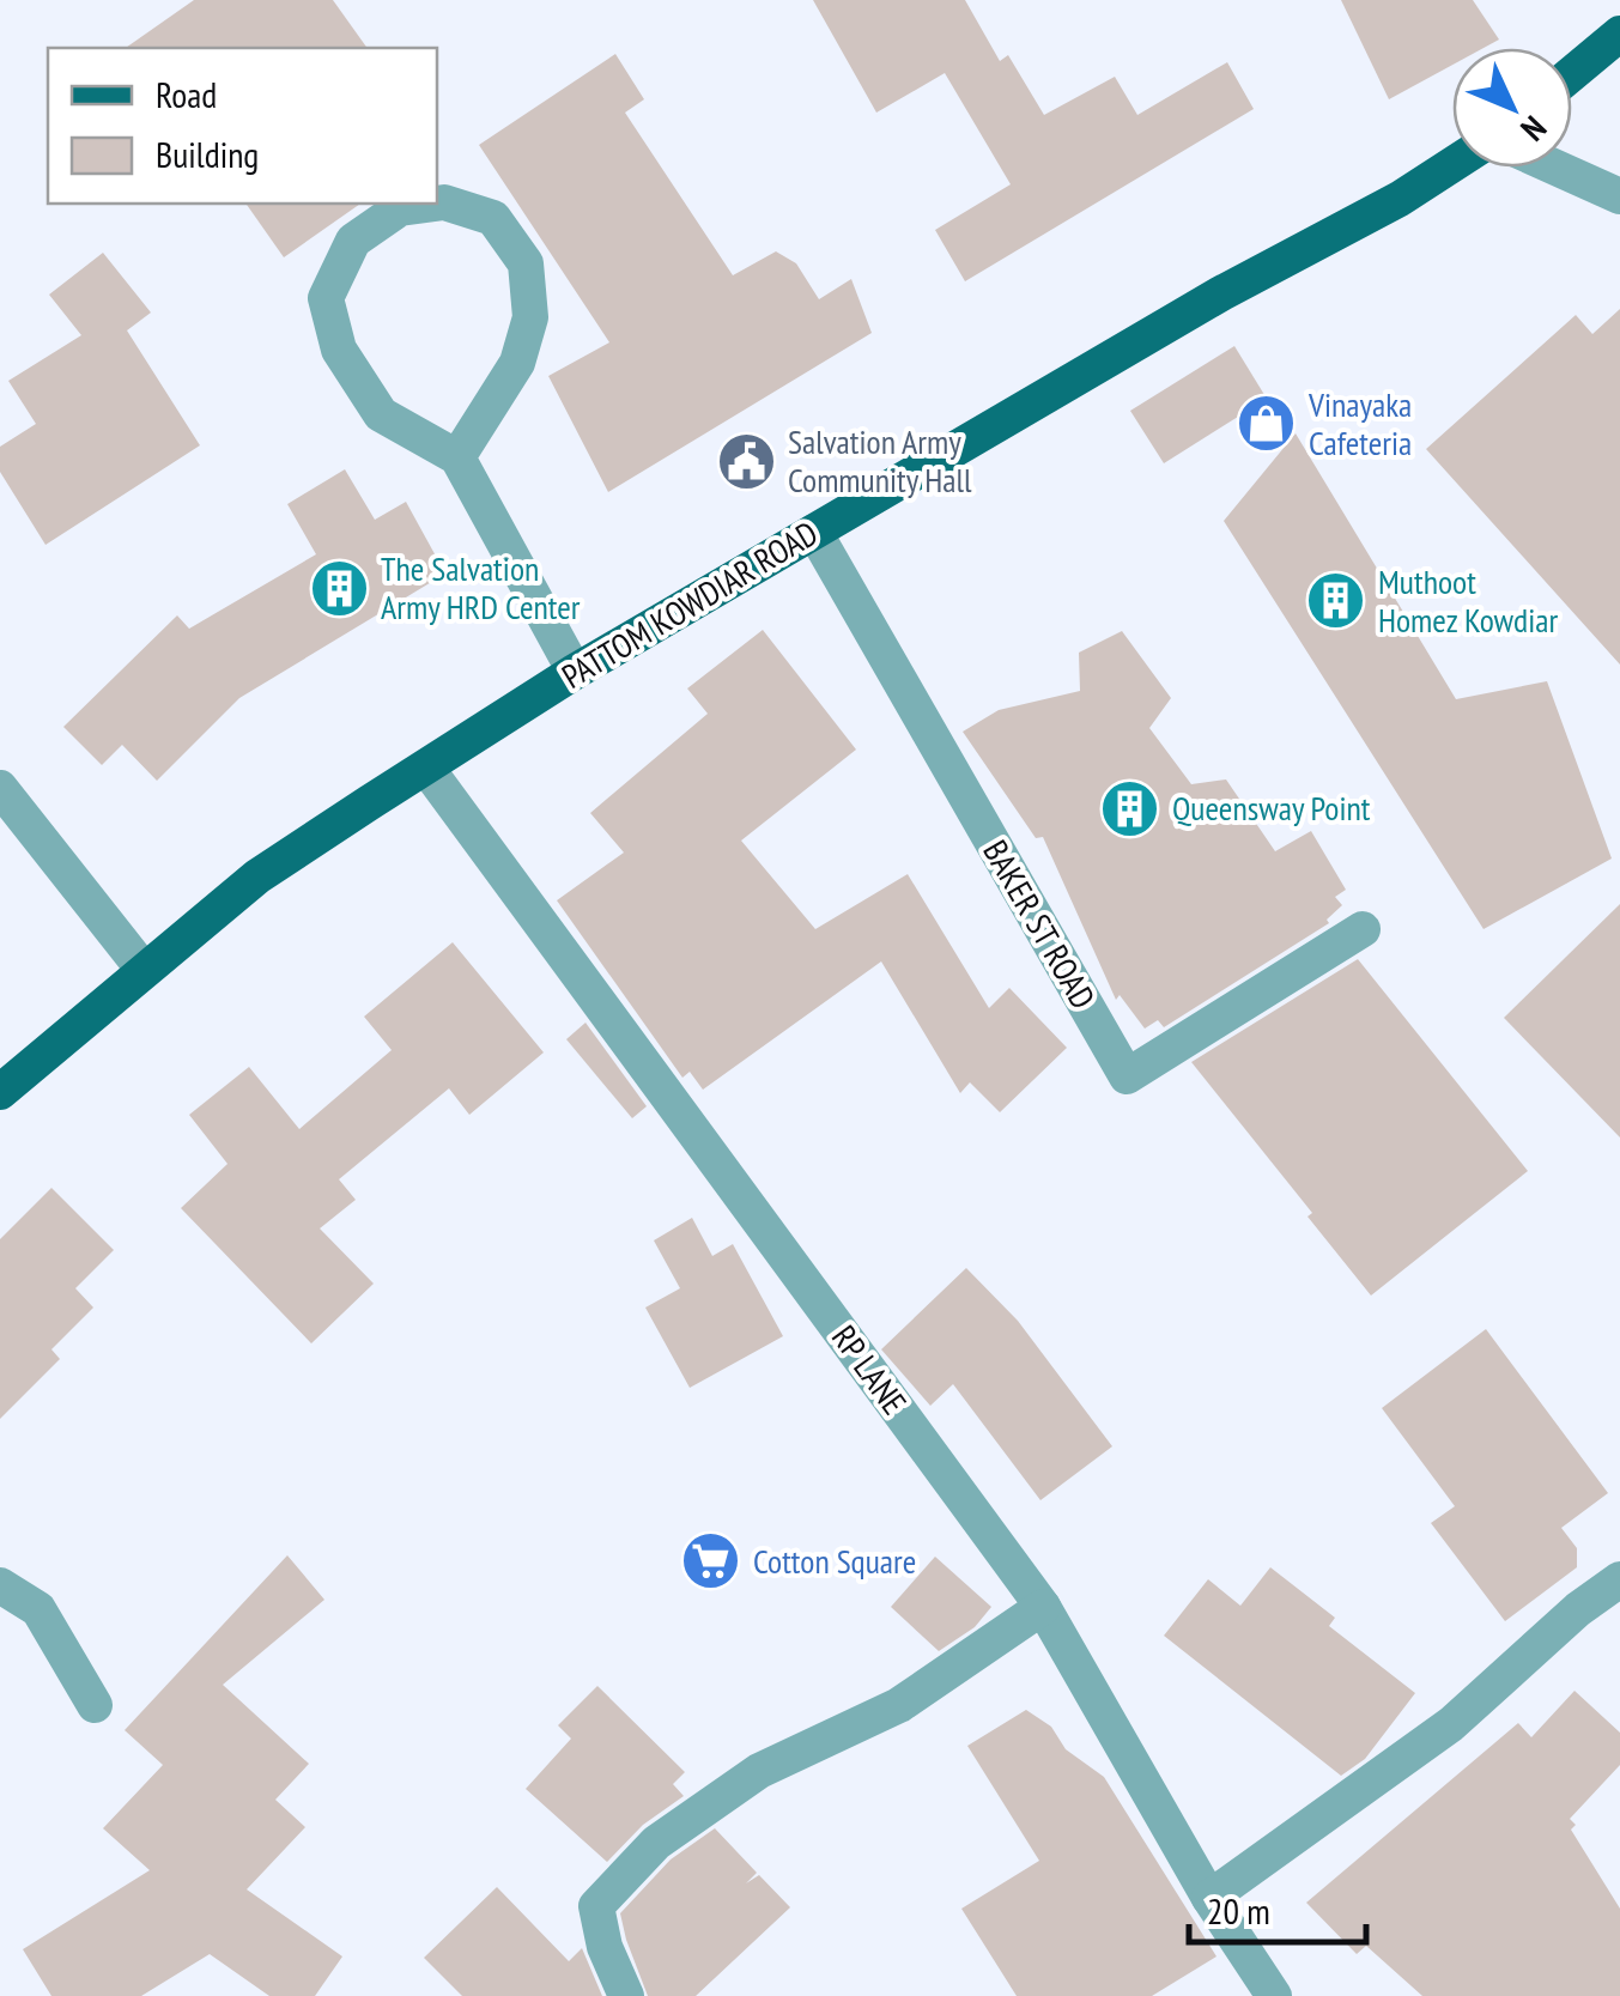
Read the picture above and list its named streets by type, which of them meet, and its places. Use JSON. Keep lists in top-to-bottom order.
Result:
{
  "streets": {
    "main road": ["PATTOM KOWDIAR ROAD"],
    "street": ["BAKER ST ROAD", "RP LANE"]
  },
  "crossings": [
    ["PATTOM KOWDIAR ROAD", "BAKER ST ROAD"],
    ["PATTOM KOWDIAR ROAD", "RP LANE"]
  ],
  "places": {
    "shop": ["Vinayaka Cafeteria"],
    "public building": ["Salvation Army Community Hall"],
    "building": ["The Salvation Army HRD Center", "Muthoot Homez Kowdiar", "Queensway Point"],
    "supermarket": ["Cotton Square"]
  },
  "legend": ["Road", "Building"],
  "scale_bar": "20 m",
  "north": "bottom right"
}
